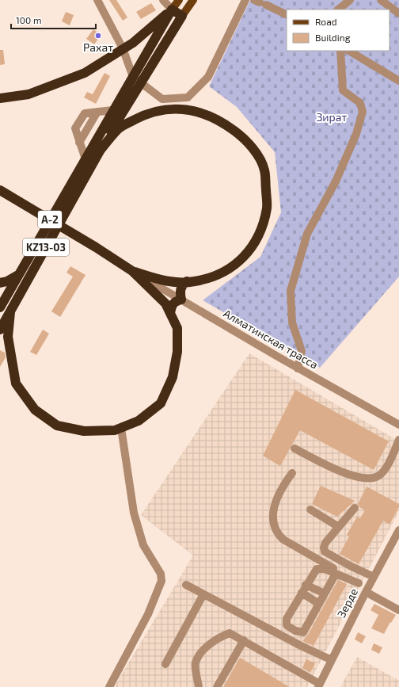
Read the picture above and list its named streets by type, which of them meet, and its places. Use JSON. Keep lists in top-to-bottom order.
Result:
{
  "streets": {
    "highway": ["A-2", "KZ13-03"],
    "street": ["Алматинская трасса", "Зерде"]
  },
  "crossings": [
    ["A-2", "Алматинская трасса"]
  ],
  "parks": ["Зират"],
  "places": ["Рахат"],
  "legend": ["Road", "Building"],
  "scale_bar": "100 m"
}
